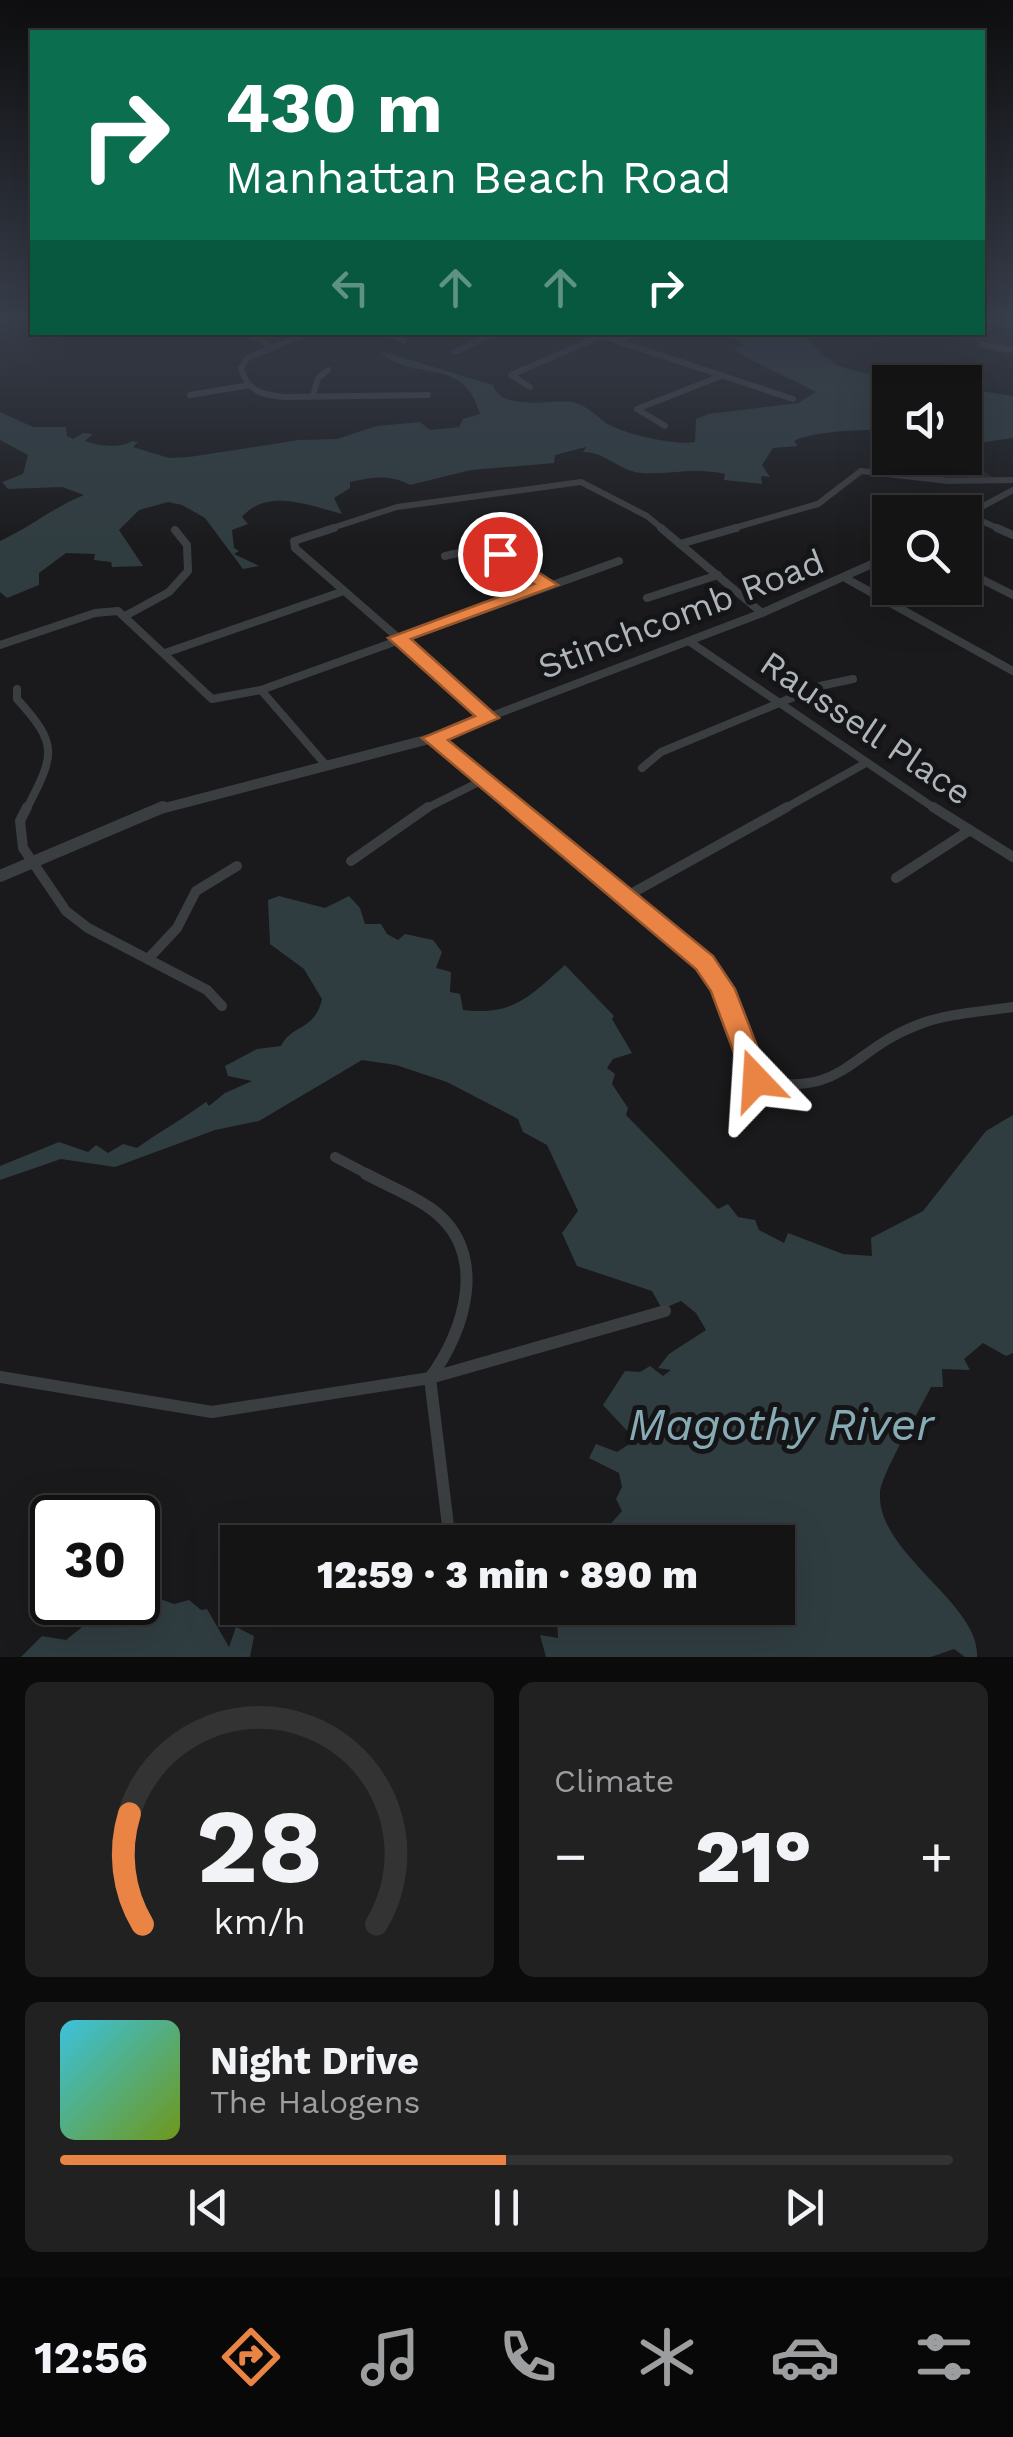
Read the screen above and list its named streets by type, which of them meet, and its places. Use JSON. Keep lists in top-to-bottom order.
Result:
{
  "streets": {
    "street": ["Stinchcomb Road", "Raussell Place"]
  },
  "crossings": [
    ["Stinchcomb Road", "Raussell Place"]
  ],
  "water": ["Magothy River"],
  "page": {
    "turn": ["430 m", "Manhattan Beach Road"],
    "limit": "30",
    "trip": "12:59 · 3 min · 890 m",
    "tile": "Climate",
    "heat": ["−", "21°", "+"],
    "song": ["Night Drive", "The Halogens"],
    "tabs": "12:56",
    "gauge": ["28", "km/h"]
  }
}
